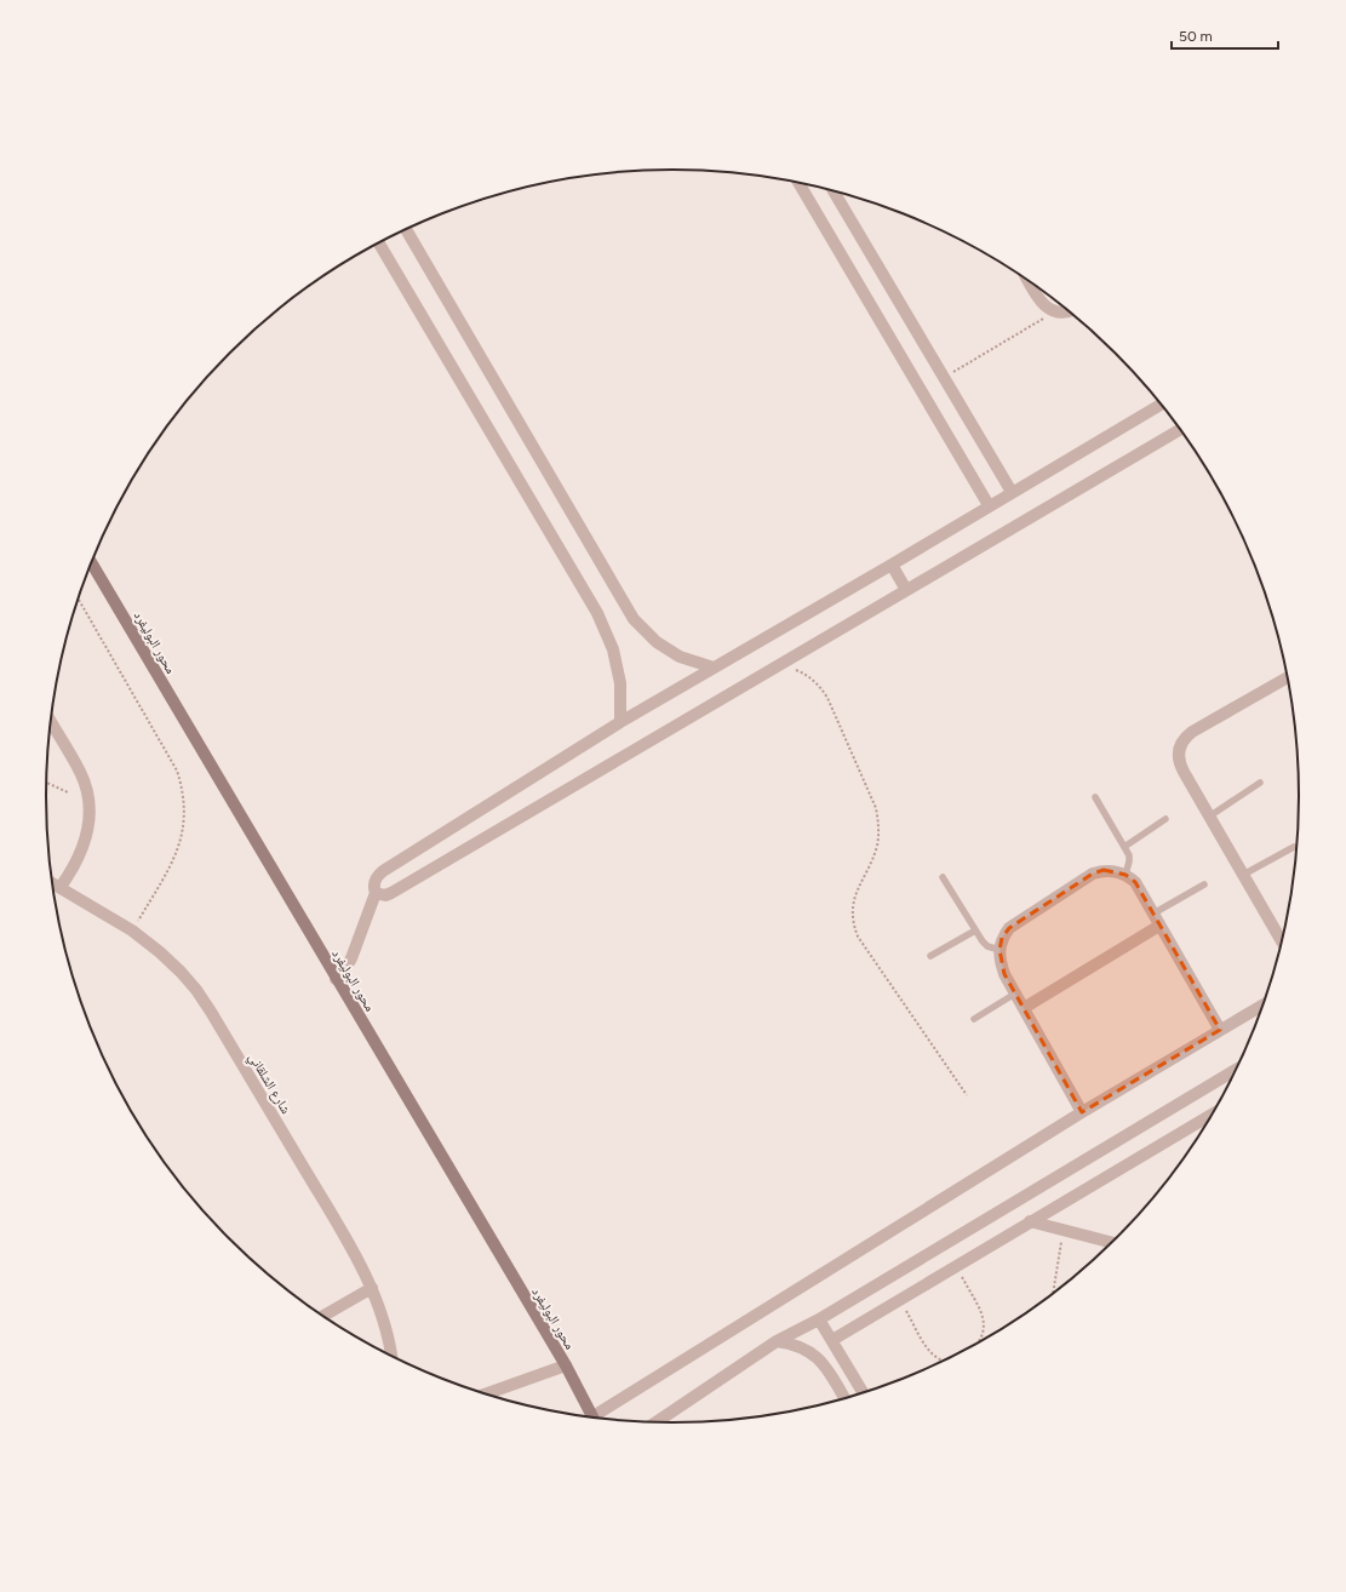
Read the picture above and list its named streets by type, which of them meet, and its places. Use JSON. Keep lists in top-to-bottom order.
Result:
{
  "streets": {
    "street": ["محور البوليفرد", "شارع الشلقاني"]
  },
  "scale_bar": "50 m"
}
